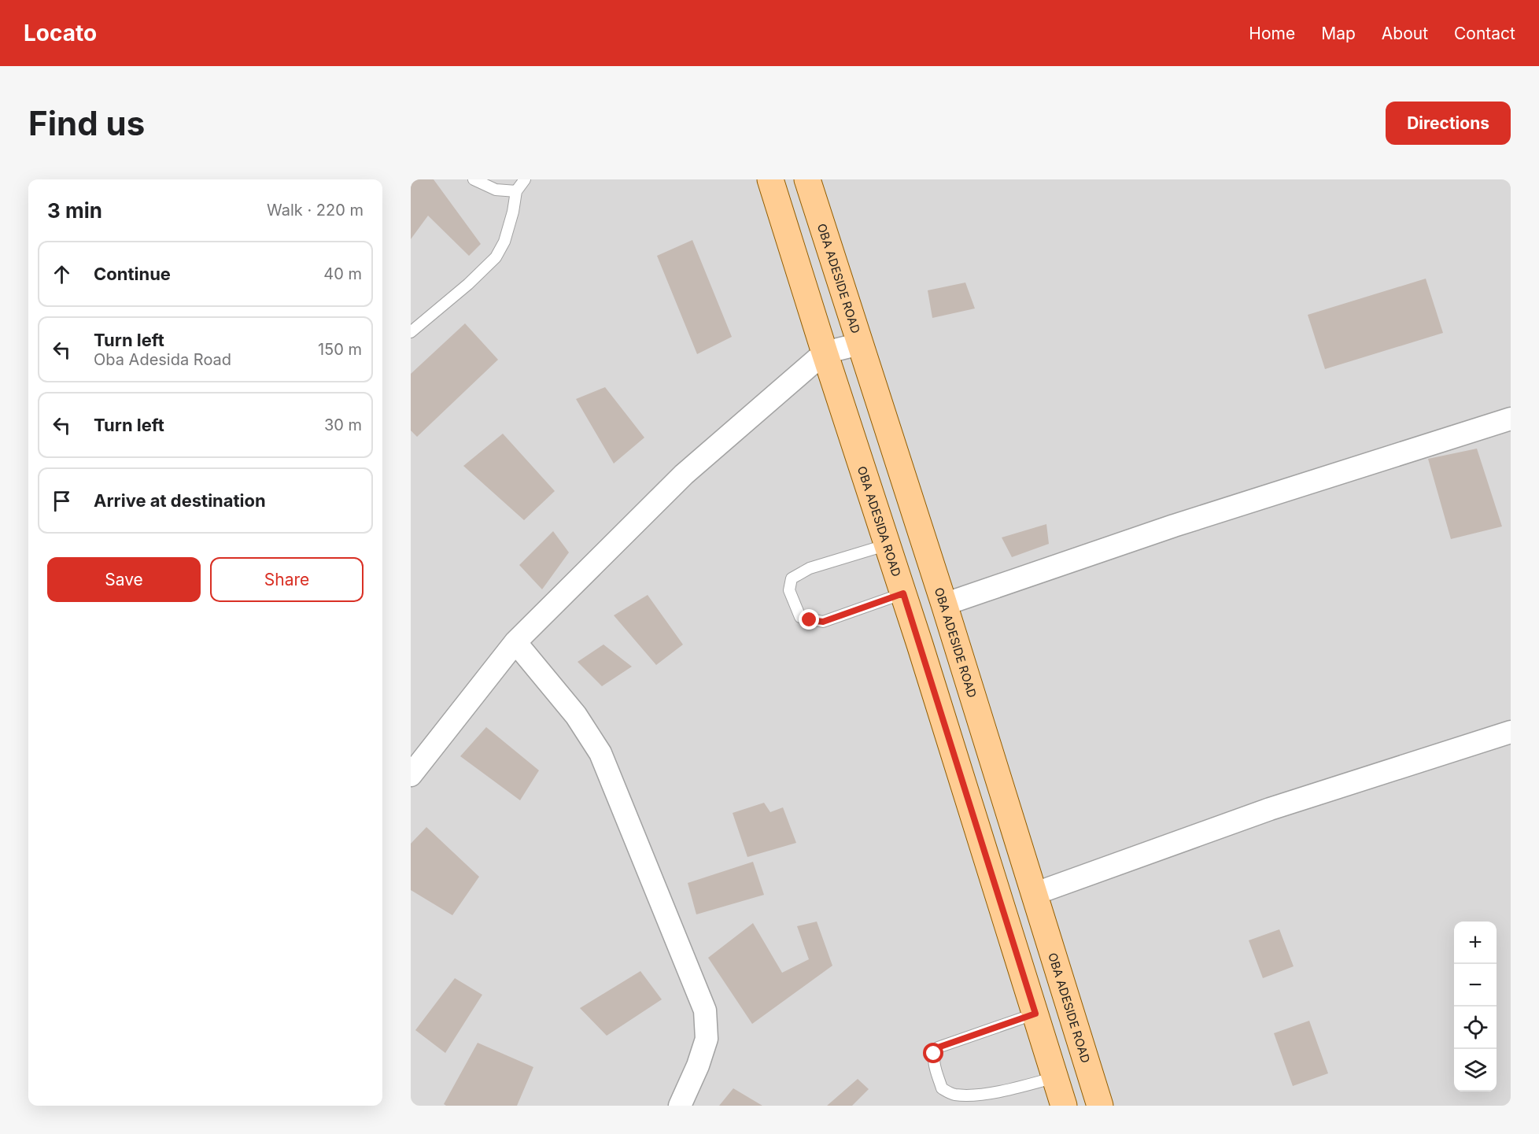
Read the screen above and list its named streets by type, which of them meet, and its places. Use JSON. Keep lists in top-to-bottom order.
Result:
{
  "streets": {
    "main road": ["OBA ADESIDE ROAD", "OBA ADESIDA ROAD"]
  },
  "page": {
    "header": "Locato",
    "nav": [
      "Home",
      "Map",
      "About",
      "Contact"
    ],
    "buttons": [
      "Directions",
      ["Save", "Share"]
    ],
    "title": "Find us",
    "heading": ["3 min", "Walk · 220 m"],
    "list": [
      ["Continue", "40 m"],
      ["Turn left", "Oba Adesida Road", "150 m"],
      ["Turn left", "30 m"],
      "Arrive at destination"
    ],
    "map_buttons": ["+", "−"]
  }
}
